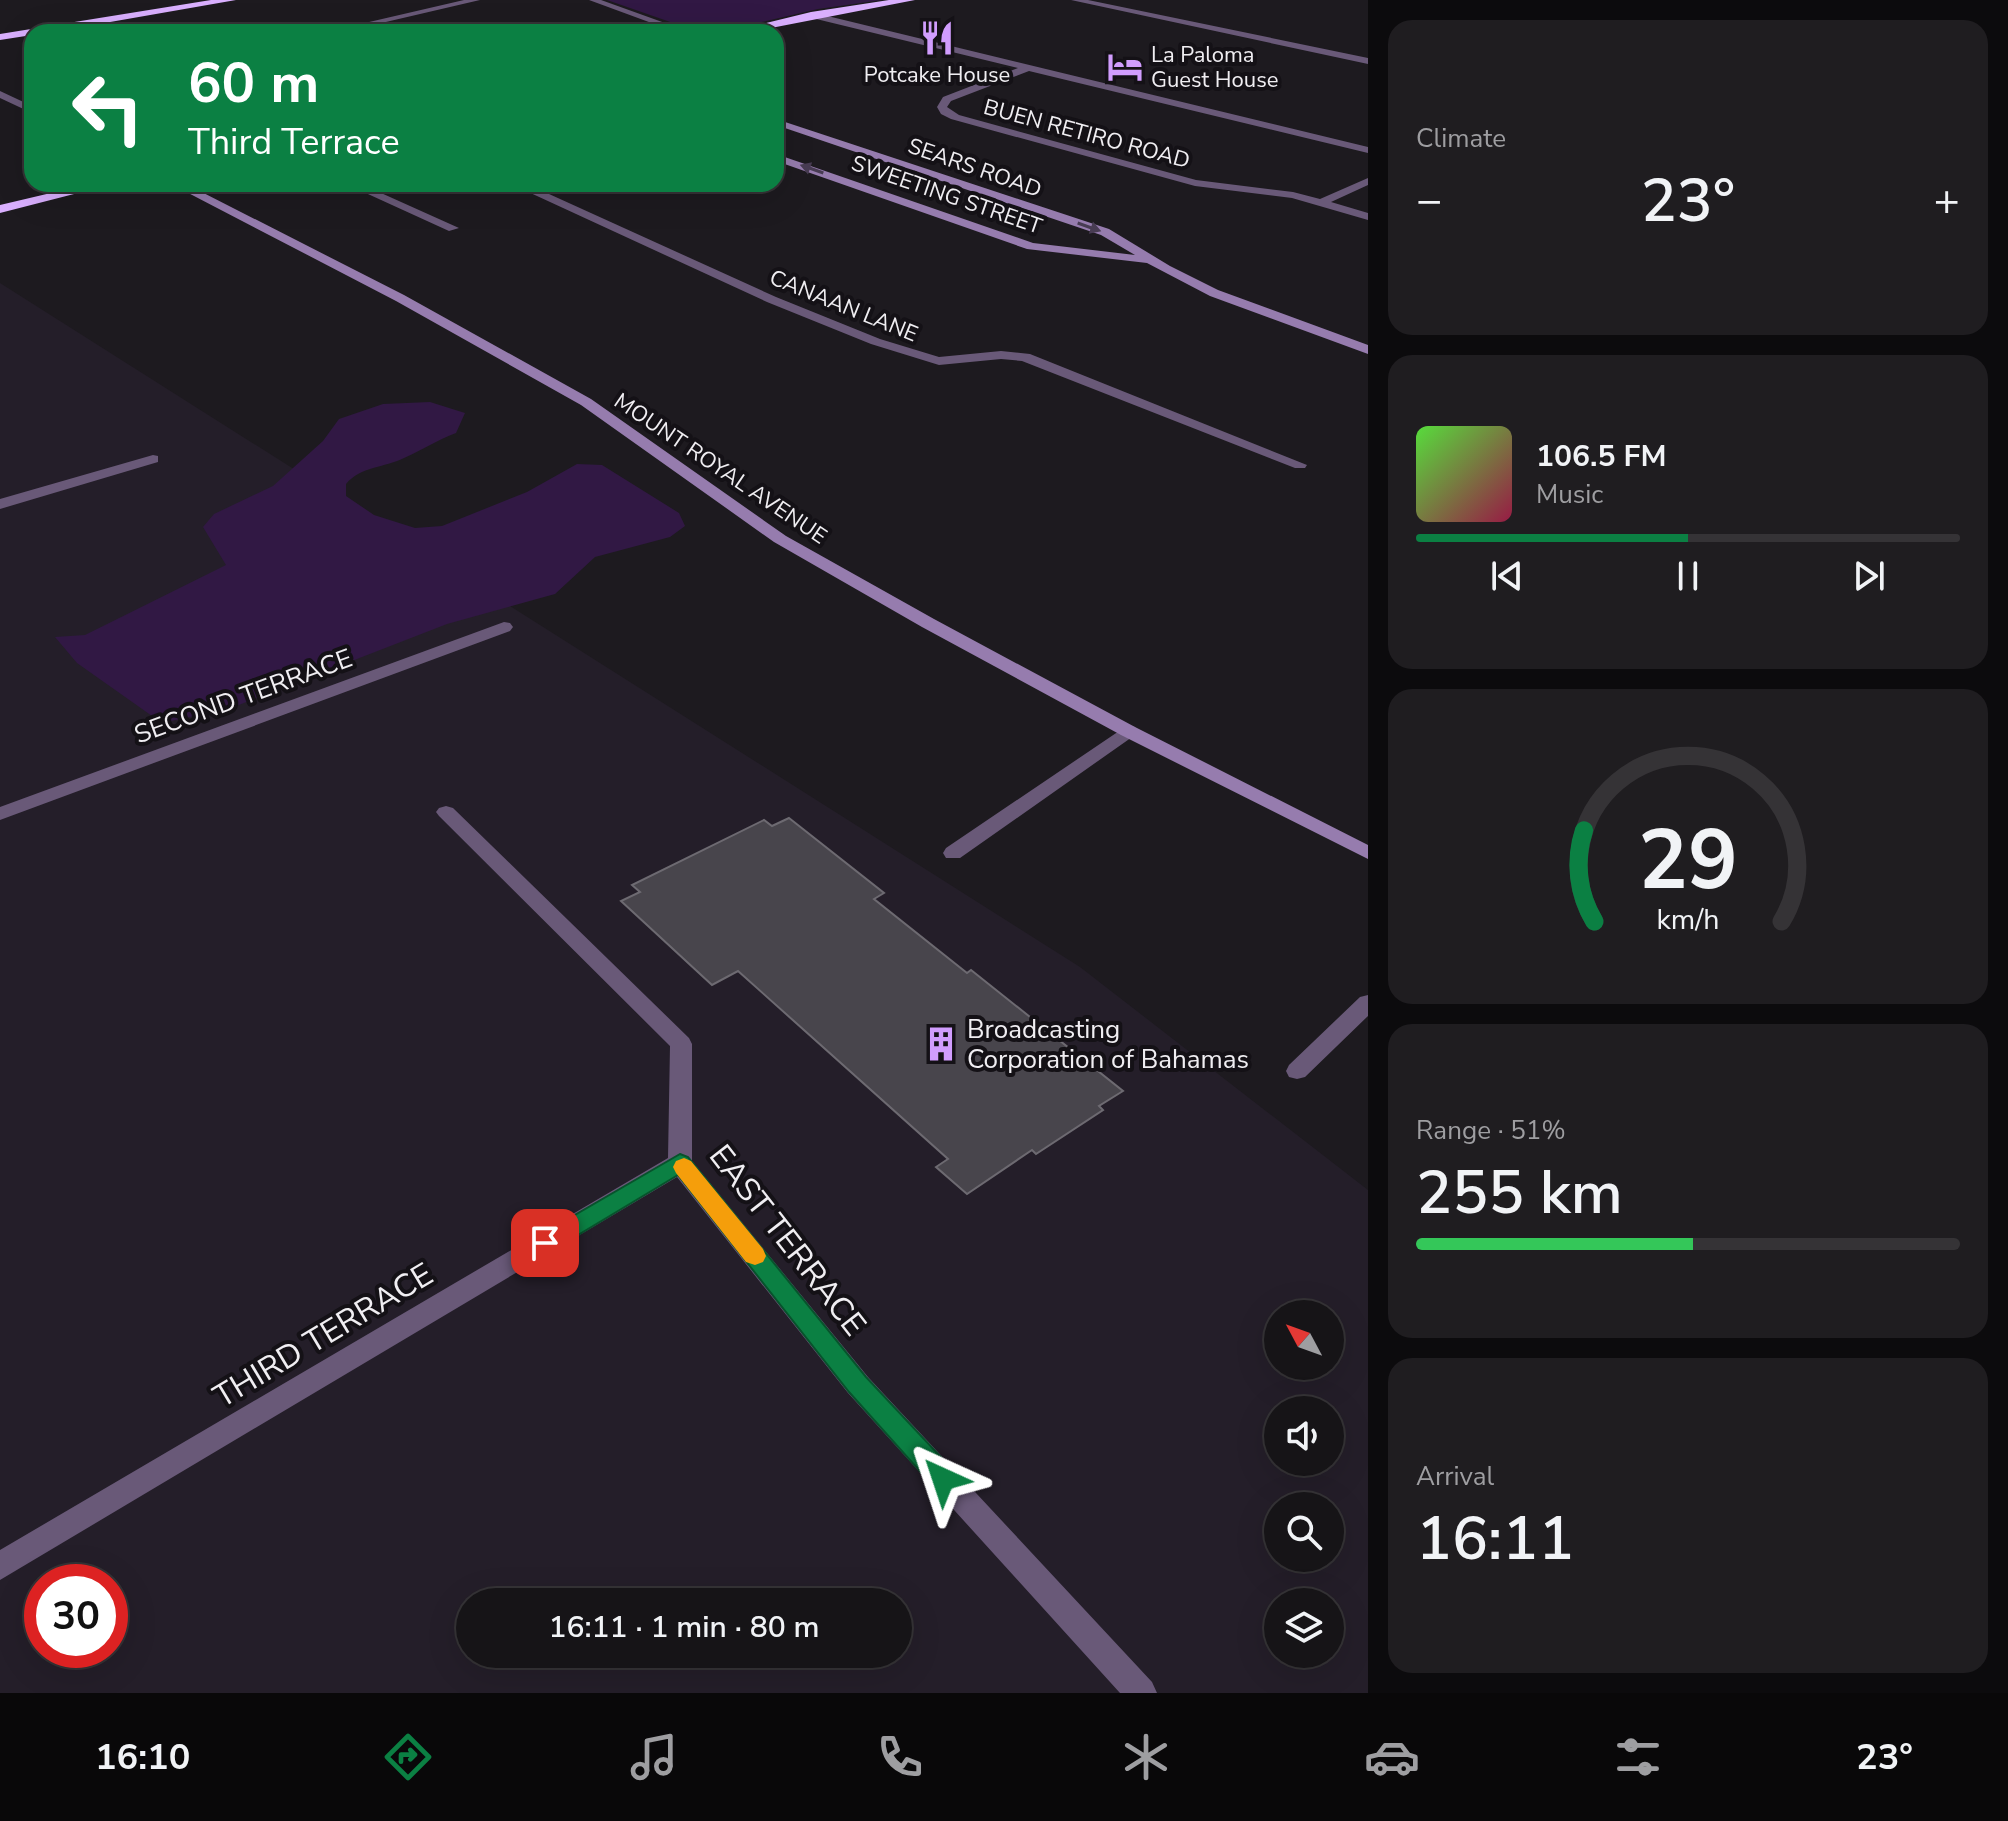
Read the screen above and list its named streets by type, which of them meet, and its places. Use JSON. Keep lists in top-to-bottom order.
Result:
{
  "streets": {
    "street": [
      "BUEN RETIRO ROAD",
      "SEARS ROAD",
      "SWEETING STREET",
      "CANAAN LANE",
      "MOUNT ROYAL AVENUE",
      "SECOND TERRACE",
      "EAST TERRACE",
      "THIRD TERRACE"
    ]
  },
  "crossings": [
    ["SEARS ROAD", "SWEETING STREET"],
    ["EAST TERRACE", "THIRD TERRACE"]
  ],
  "one_way": ["SEARS ROAD", "SWEETING STREET"],
  "places": {
    "restaurant": ["Potcake House"],
    "hotel": ["La Paloma Guest House"],
    "building": ["Broadcasting Corporation of Bahamas"]
  },
  "north": "top left",
  "page": {
    "tile": [
      "Climate",
      ["Range · 51%", "255 km"],
      ["Arrival", "16:11"]
    ],
    "turn": ["60 m", "Third Terrace"],
    "heat": ["−", "23°", "+"],
    "song": ["106.5 FM", "Music"],
    "limit": "30",
    "trip": "16:11 · 1 min · 80 m",
    "tabs": ["16:10", "23°"],
    "gauge": ["29", "km/h"]
  }
}
